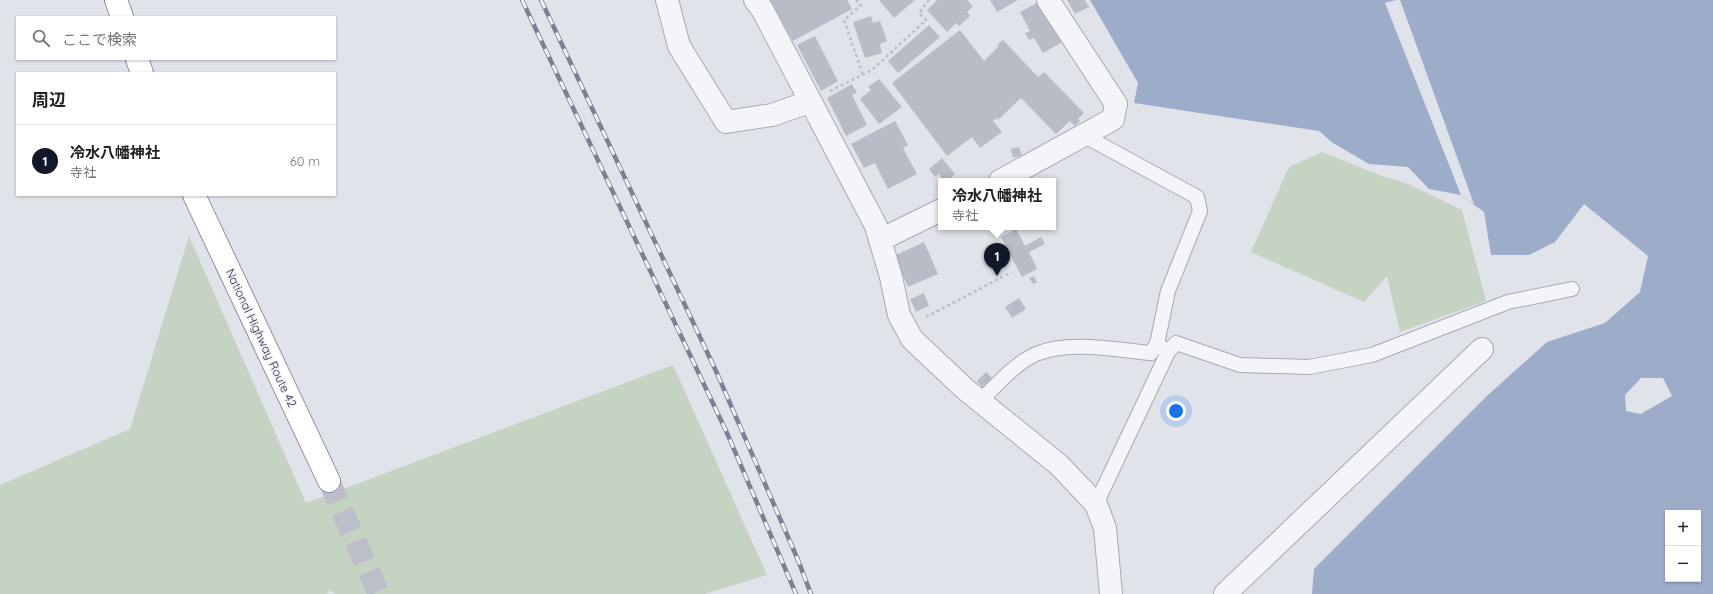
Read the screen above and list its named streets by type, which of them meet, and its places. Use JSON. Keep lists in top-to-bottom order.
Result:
{
  "streets": {
    "highway": ["National Highway Route 42"]
  },
  "page": {
    "search": "ここで検索",
    "heading": "周辺",
    "list": [
      {
        "mark": "1",
        "name": "冷水八幡神社",
        "note": "寺社",
        "value": "60 m"
      }
    ],
    "popup": ["冷水八幡神社", "寺社"],
    "pins": "1",
    "map_buttons": ["+", "−"]
  }
}
